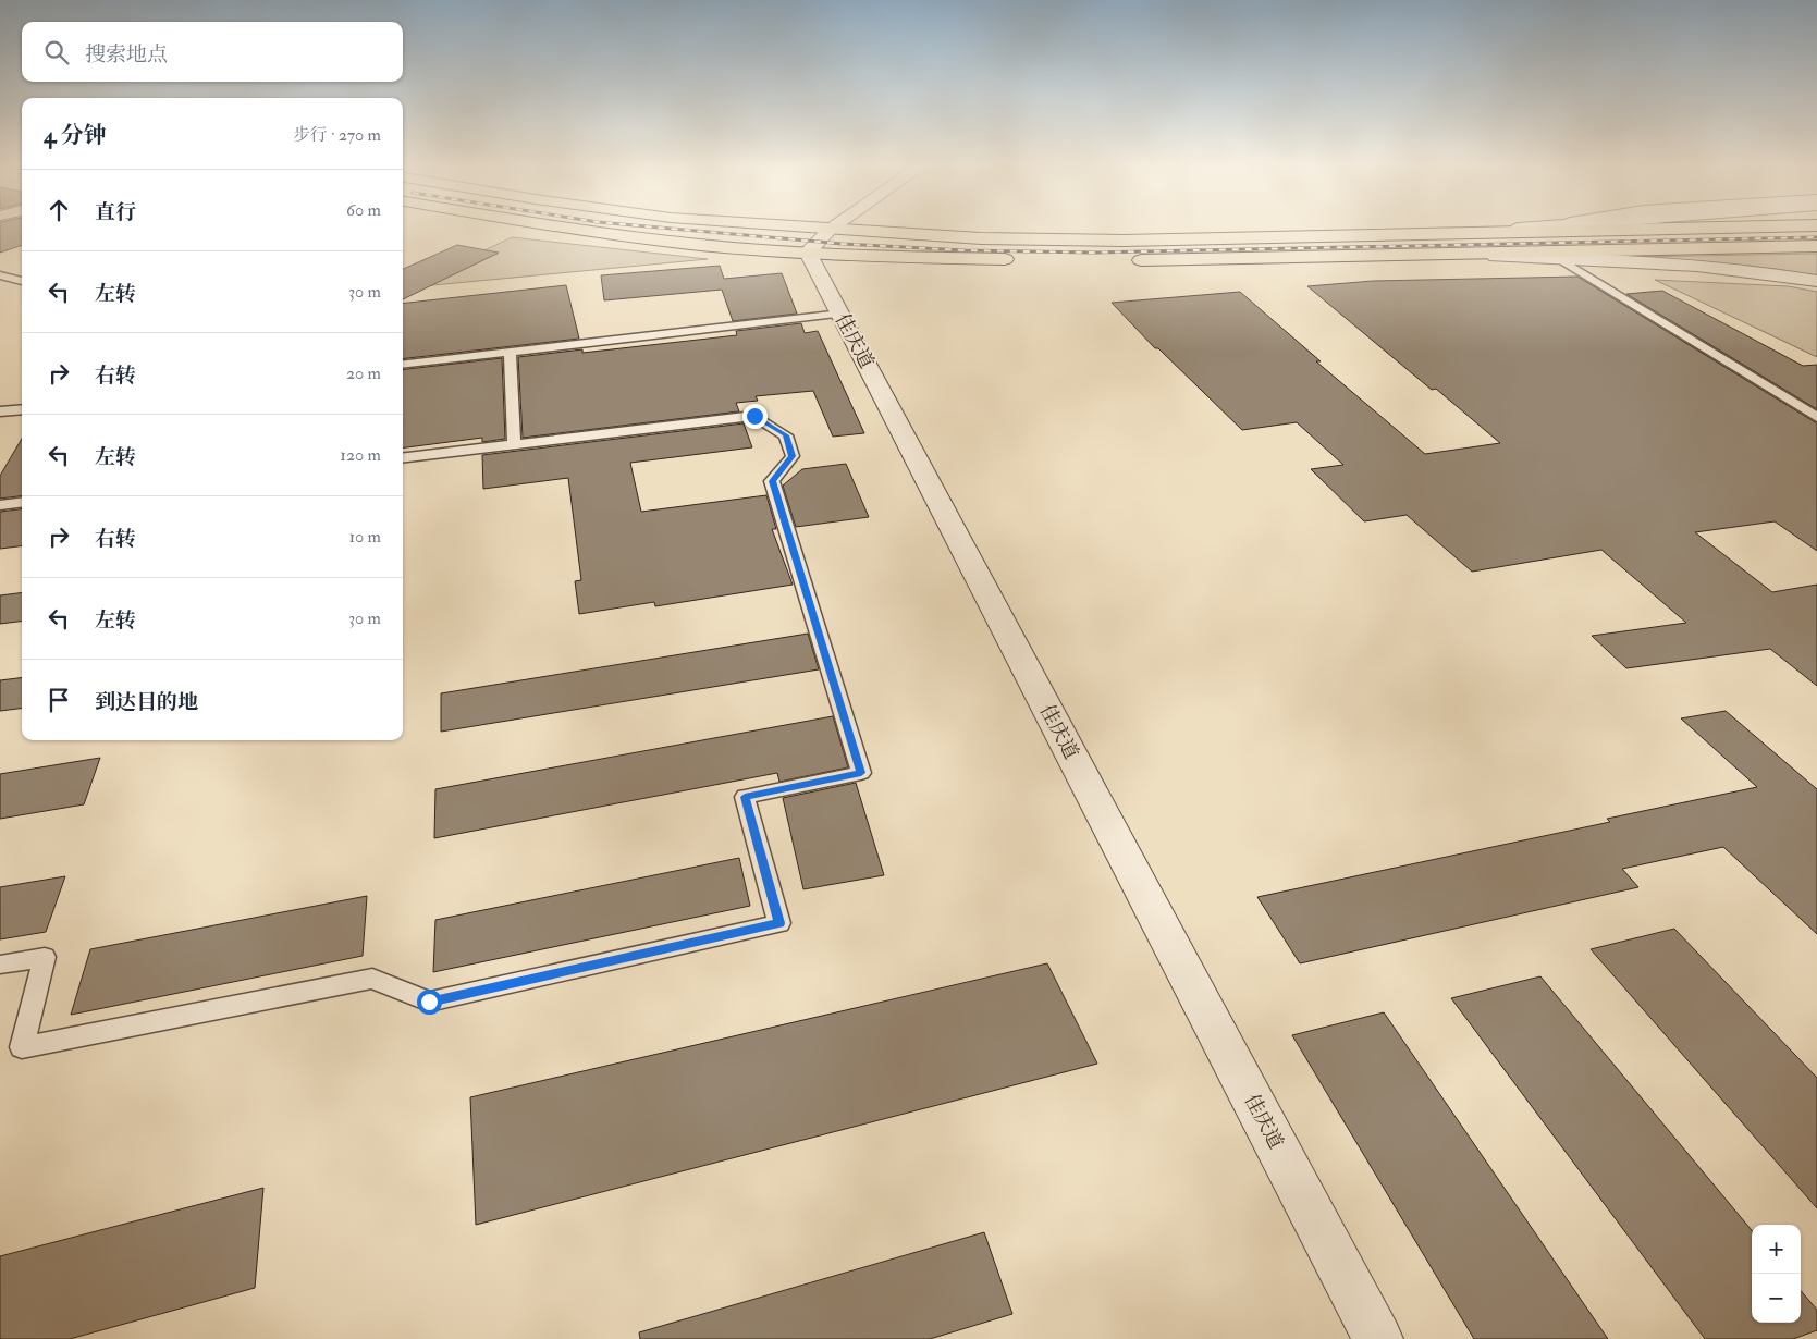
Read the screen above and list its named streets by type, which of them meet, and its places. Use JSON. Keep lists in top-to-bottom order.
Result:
{
  "streets": {
    "street": ["佳庆道"]
  },
  "page": {
    "search": "搜索地点",
    "heading": ["4 分钟", "步行 · 270 m"],
    "list": [
      ["直行", "60 m"],
      ["左转", "30 m"],
      ["右转", "20 m"],
      ["左转", "120 m"],
      ["右转", "10 m"],
      ["左转", "30 m"],
      "到达目的地"
    ],
    "map_buttons": ["+", "−"]
  }
}
